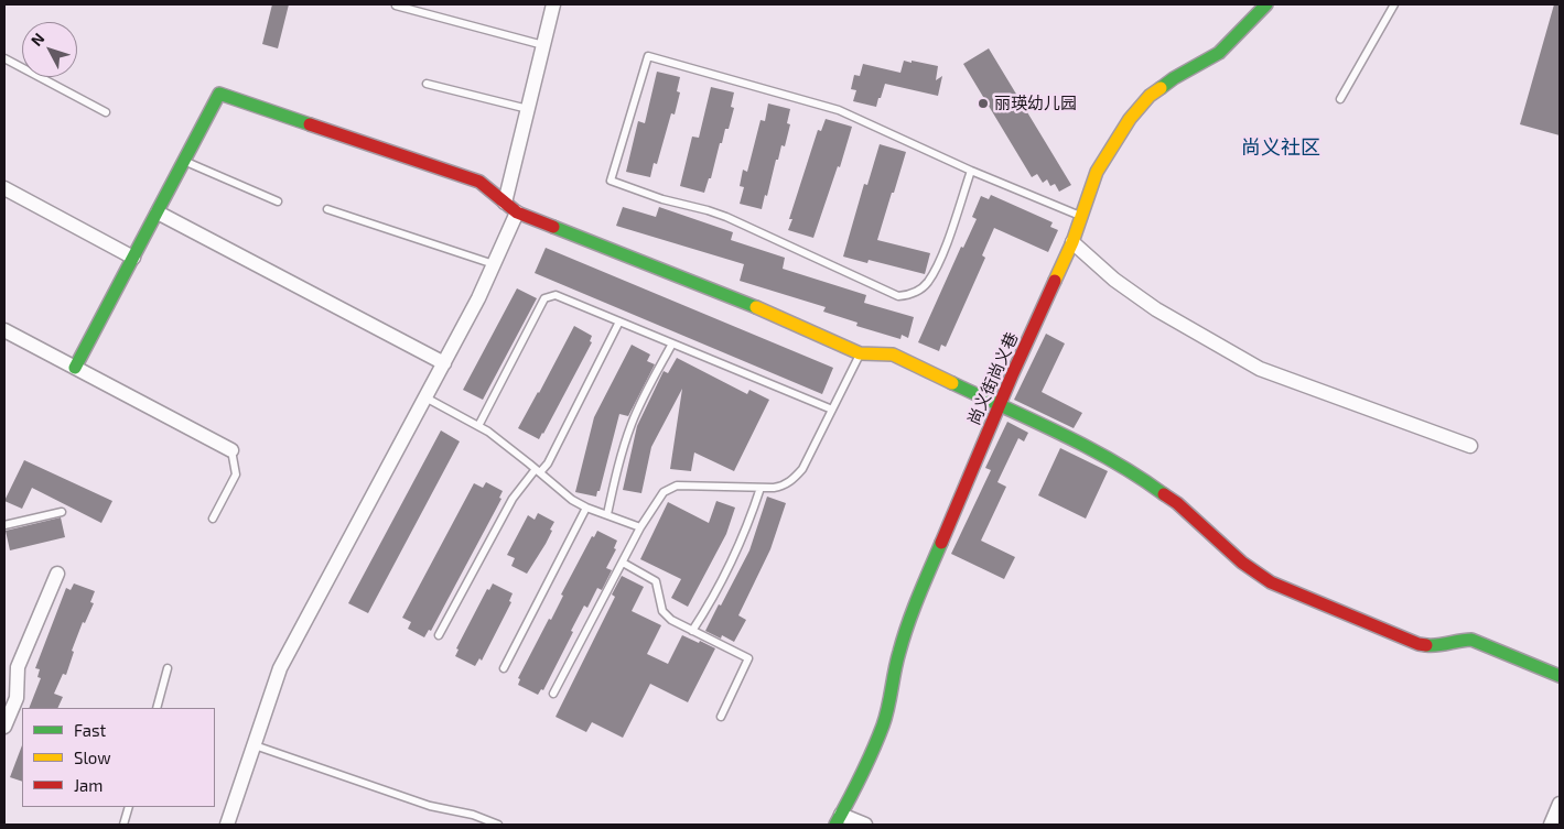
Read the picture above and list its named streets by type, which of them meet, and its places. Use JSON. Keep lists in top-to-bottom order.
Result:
{
  "streets": {
    "street": ["尚义街尚义巷"]
  },
  "districts": ["尚义社区"],
  "places": ["丽瑛幼儿园"],
  "legend": ["Fast", "Slow", "Jam"],
  "north": "top left"
}
